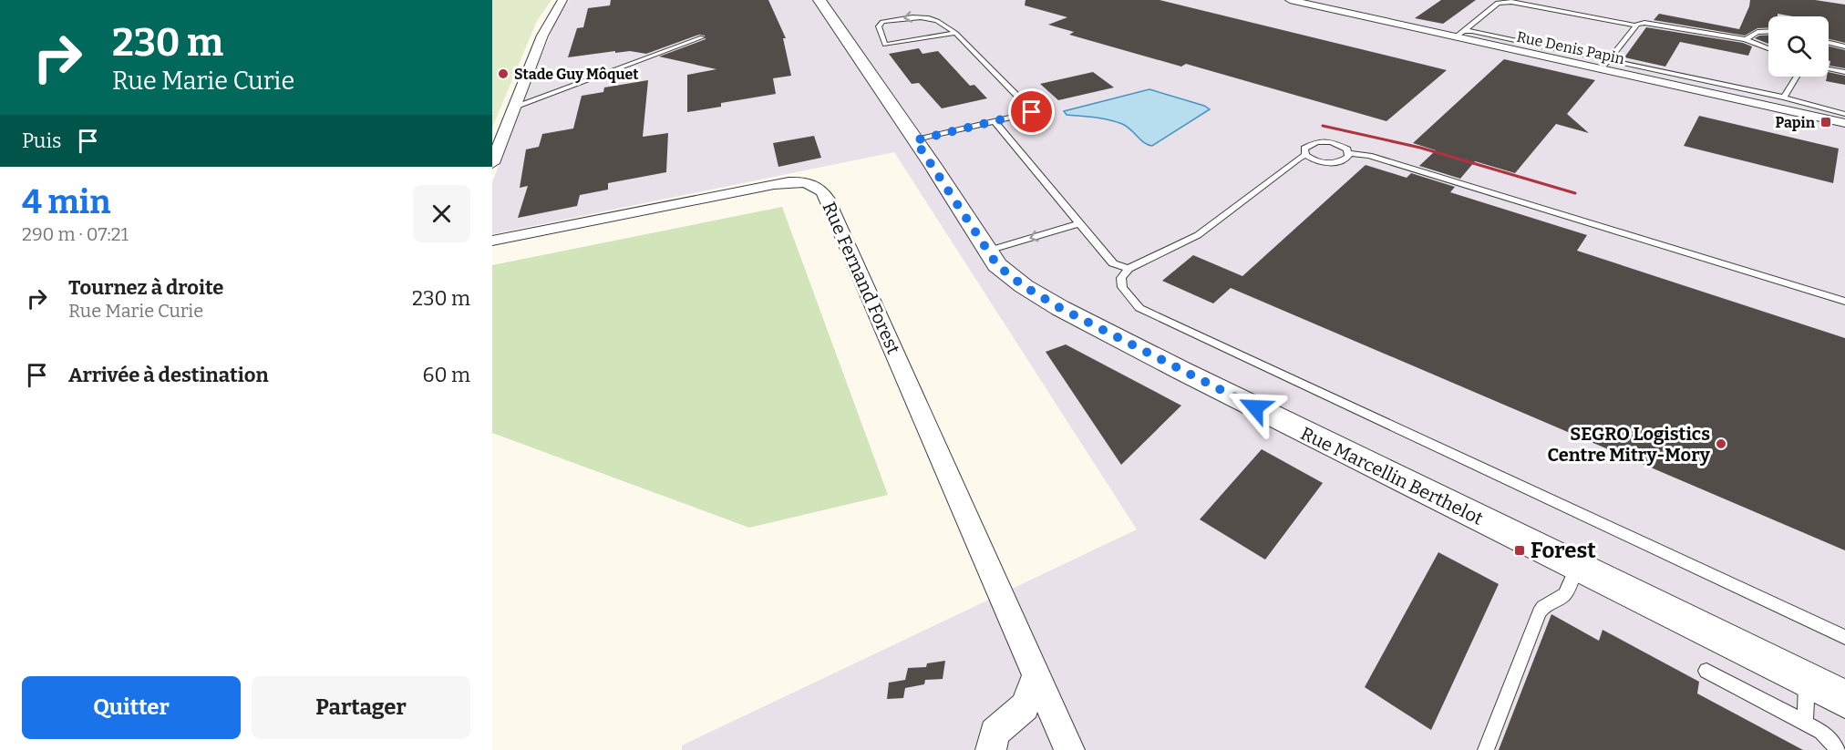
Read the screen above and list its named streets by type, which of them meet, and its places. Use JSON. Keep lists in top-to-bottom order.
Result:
{
  "streets": {
    "street": ["Rue Denis Papin", "Rue Fernand Forest", "Rue Marcellin Berthelot"]
  },
  "places": {
    "other": ["Stade Guy Môquet", "SEGRO Logistics Centre Mitry-Mory"],
    "transit": ["Papin", "Forest"]
  },
  "page": {
    "turn": ["230 m", "Rue Marie Curie"],
    "then": "Puis",
    "heading": ["4 min", "290 m · 07:21"],
    "list": [
      {
        "name": "Tournez à droite",
        "note": "Rue Marie Curie",
        "value": "230 m"
      },
      {
        "name": "Arrivée à destination",
        "value": "60 m"
      }
    ],
    "buttons": ["Quitter", "Partager"]
  }
}
